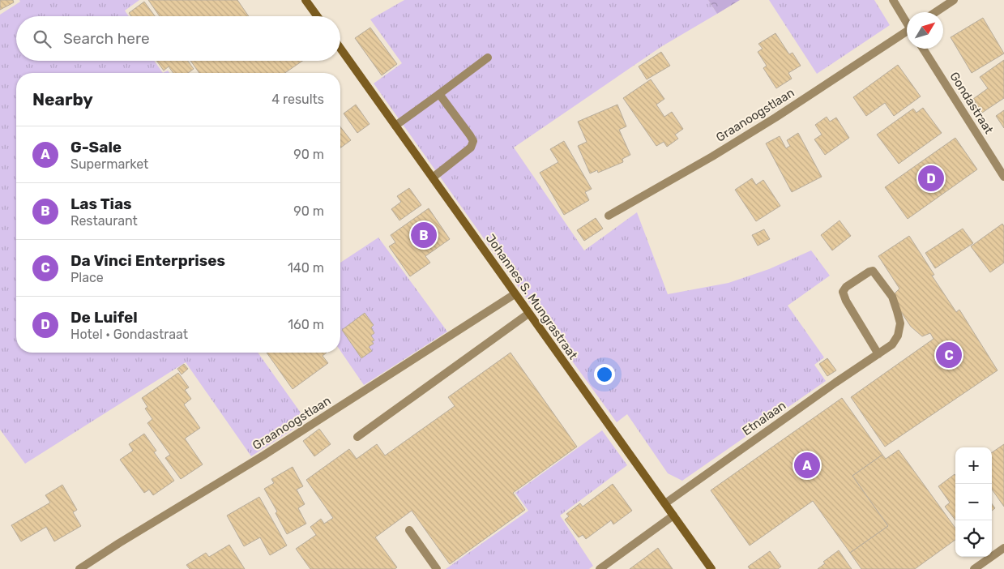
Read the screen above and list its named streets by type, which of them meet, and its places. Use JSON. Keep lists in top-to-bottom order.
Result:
{
  "streets": {
    "street": [
      "Gondastraat",
      "Graanoogstlaan",
      "Johannes S. Mungrastraat",
      "Etnalaan"
    ]
  },
  "crossings": [
    ["Graanoogstlaan", "Johannes S. Mungrastraat"],
    ["Johannes S. Mungrastraat", "Etnalaan"]
  ],
  "north": "top right",
  "page": {
    "search": "Search here",
    "heading": ["Nearby", "4 results"],
    "list": [
      {
        "mark": "A",
        "name": "G-Sale",
        "note": "Supermarket",
        "value": "90 m"
      },
      {
        "mark": "B",
        "name": "Las Tias",
        "note": "Restaurant",
        "value": "90 m"
      },
      {
        "mark": "C",
        "name": "Da Vinci Enterprises",
        "note": "Place",
        "value": "140 m"
      },
      {
        "mark": "D",
        "name": "De Luifel",
        "note": "Hotel · Gondastraat",
        "value": "160 m"
      }
    ],
    "pins": [
      "D",
      "B",
      "C",
      "A"
    ],
    "map_buttons": ["+", "−"]
  }
}
